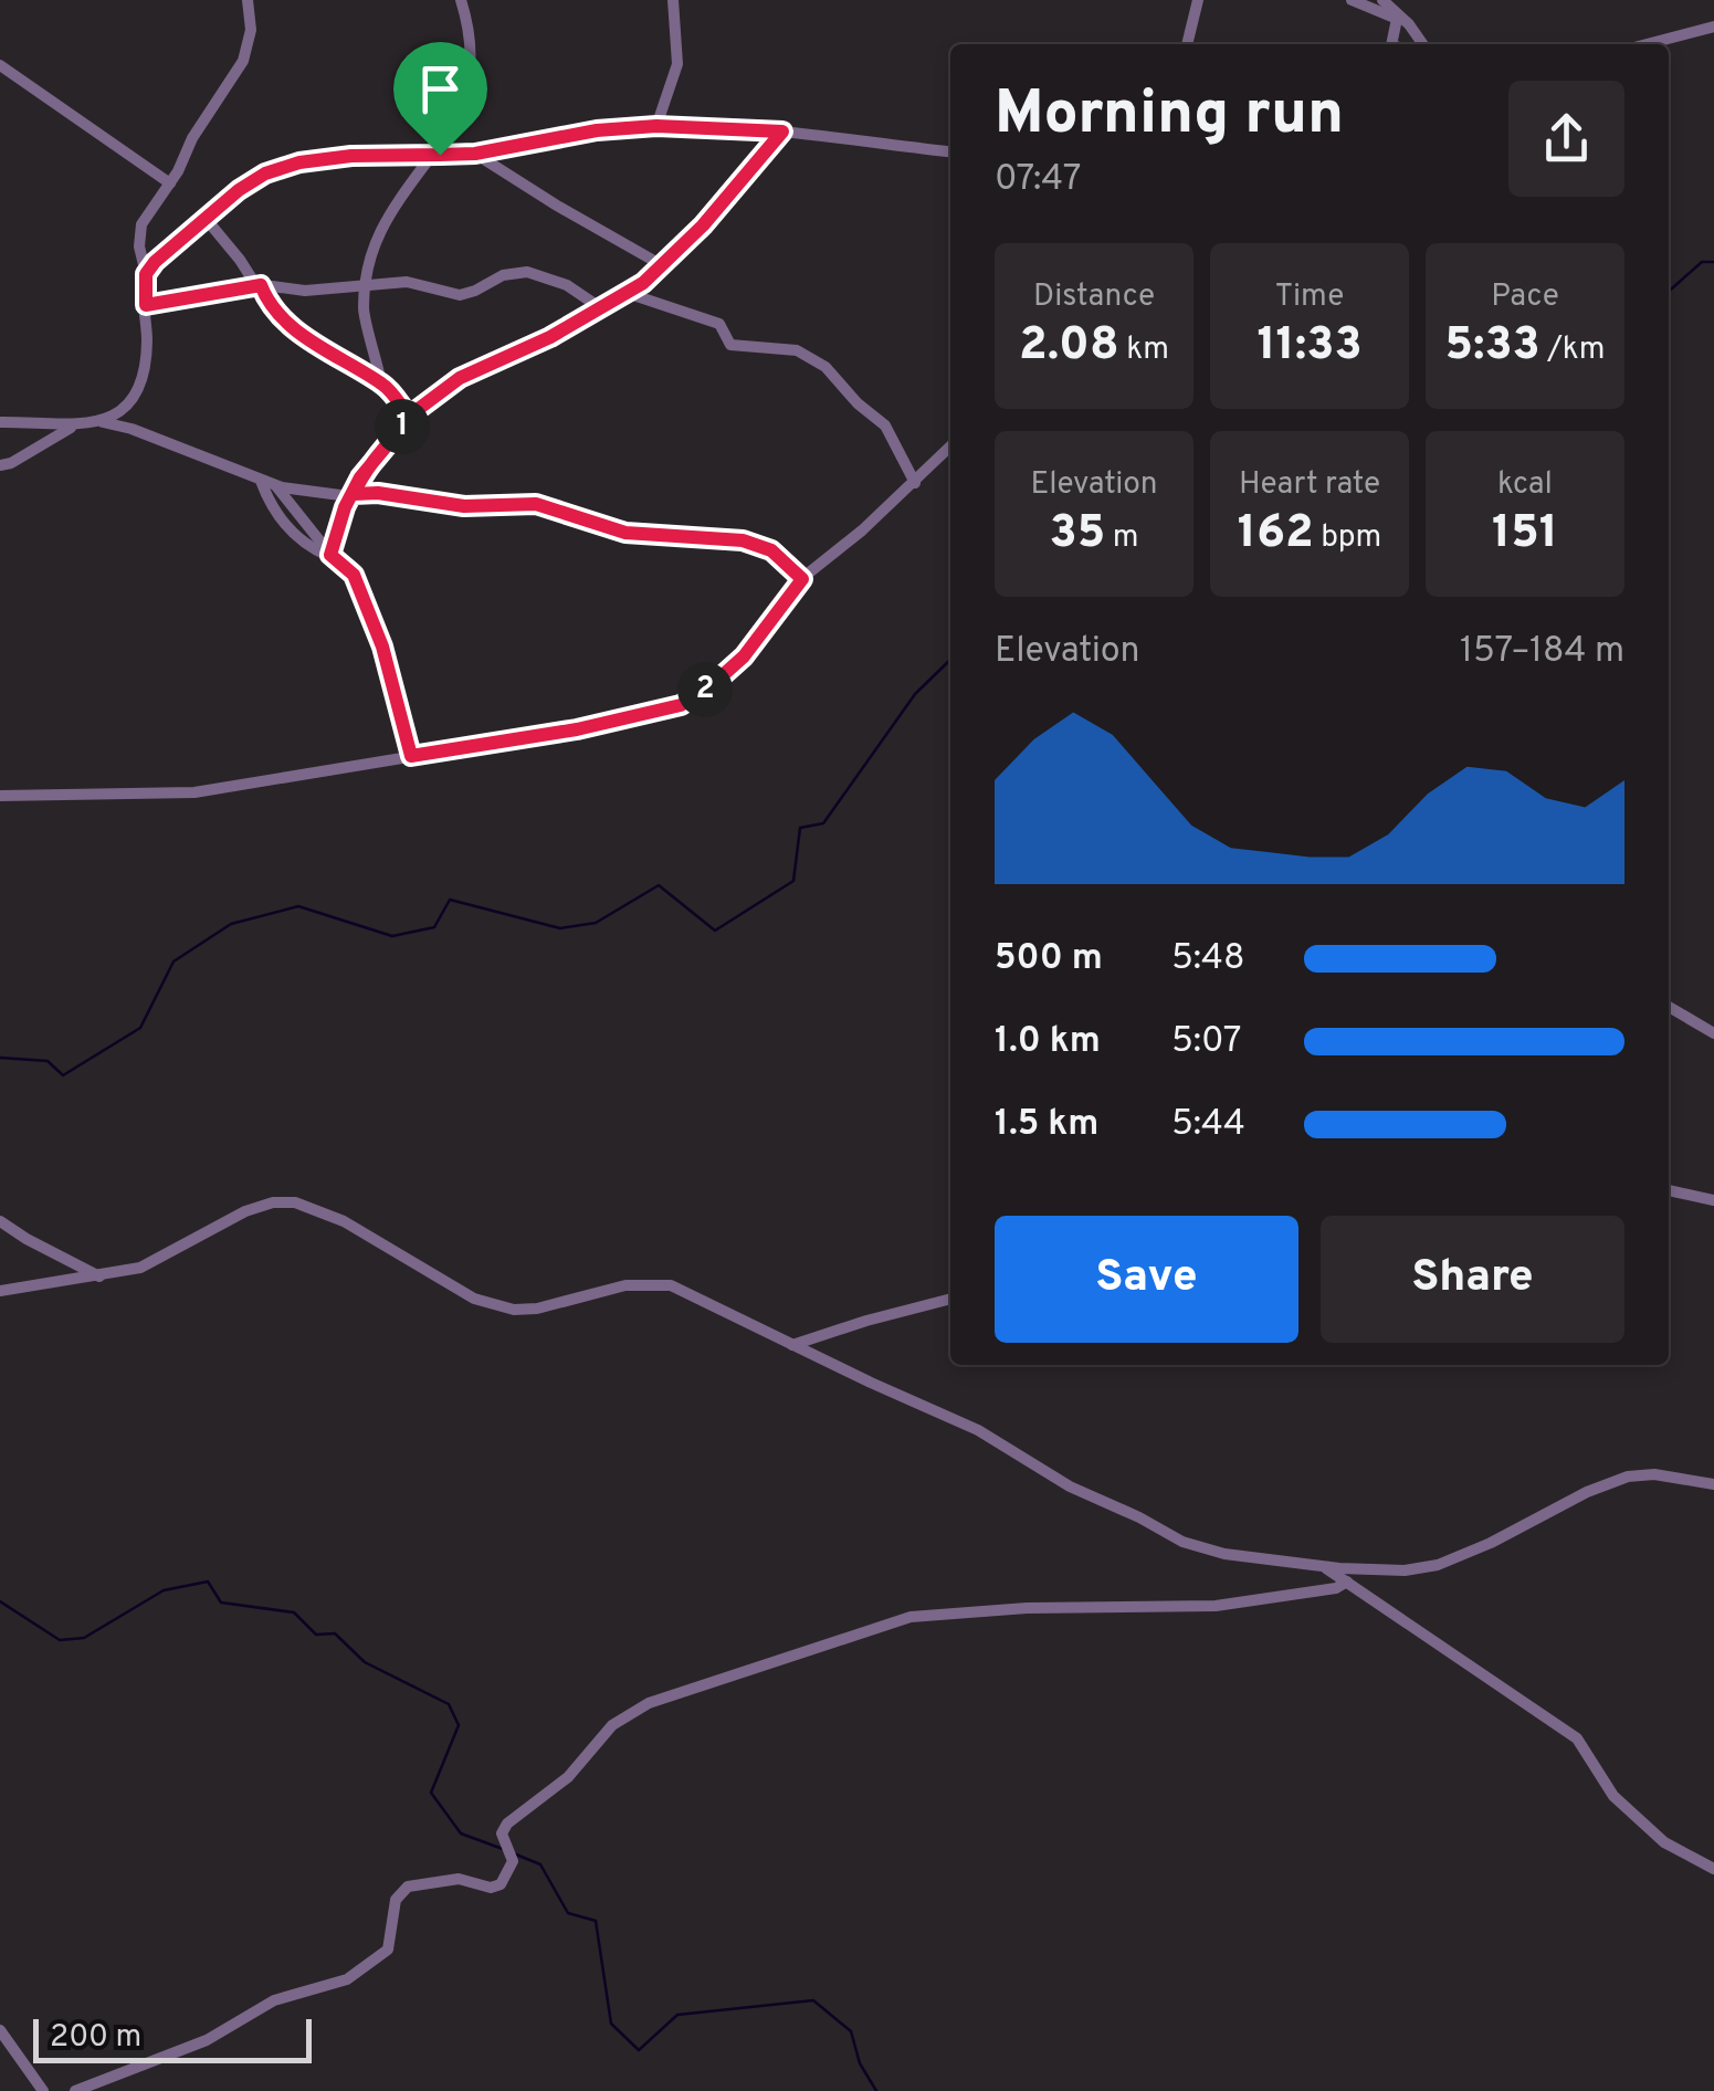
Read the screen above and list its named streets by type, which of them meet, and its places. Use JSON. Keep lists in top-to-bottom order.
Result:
{
  "scale_bar": "200 m",
  "page": {
    "heading": ["Morning run", "07:47"],
    "stats": [
      ["Distance", "2.08 km"],
      ["Time", "11:33"],
      ["Pace", "5:33 /km"],
      ["Elevation", "35 m"],
      ["Heart rate", "162 bpm"],
      ["kcal", "151"]
    ],
    "pins": ["1", "2"],
    "chart": ["Elevation", "157–184 m"],
    "list": [
      {
        "name": "500 m",
        "note": "5:48"
      },
      {
        "name": "1.0 km",
        "note": "5:07"
      },
      {
        "name": "1.5 km",
        "note": "5:44"
      }
    ],
    "buttons": ["Save", "Share"],
    "scale": "200 m"
  }
}
